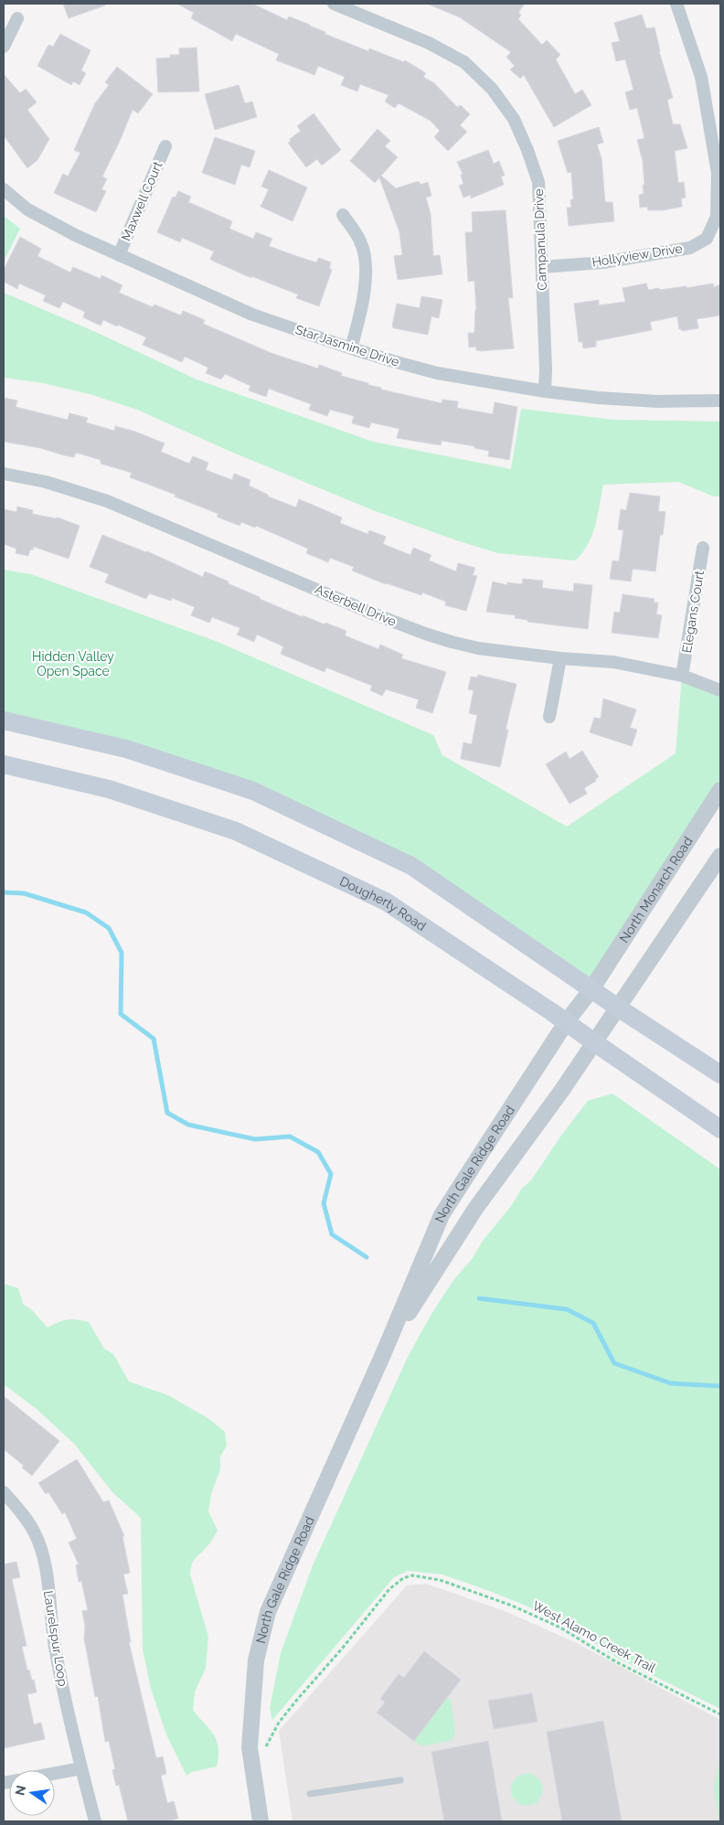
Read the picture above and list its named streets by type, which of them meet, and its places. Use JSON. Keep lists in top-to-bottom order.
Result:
{
  "streets": {
    "main road": ["Dougherty Road"],
    "street": [
      "Maxwell Court",
      "Campanula Drive",
      "Hollyview Drive",
      "Star Jasmine Drive",
      "Asterbell Drive",
      "Elegans Court",
      "North Monarch Road",
      "North Gale Ridge Road",
      "Laurelspur Loop"
    ],
    "path": ["West Alamo Creek Trail"]
  },
  "crossings": [
    ["Maxwell Court", "Star Jasmine Drive"],
    ["Campanula Drive", "Hollyview Drive"],
    ["Campanula Drive", "Star Jasmine Drive"],
    ["Asterbell Drive", "Elegans Court"],
    ["North Monarch Road", "North Gale Ridge Road"],
    ["Dougherty Road", "North Gale Ridge Road"]
  ],
  "parks": ["Hidden Valley Open Space"],
  "north": "left"
}
